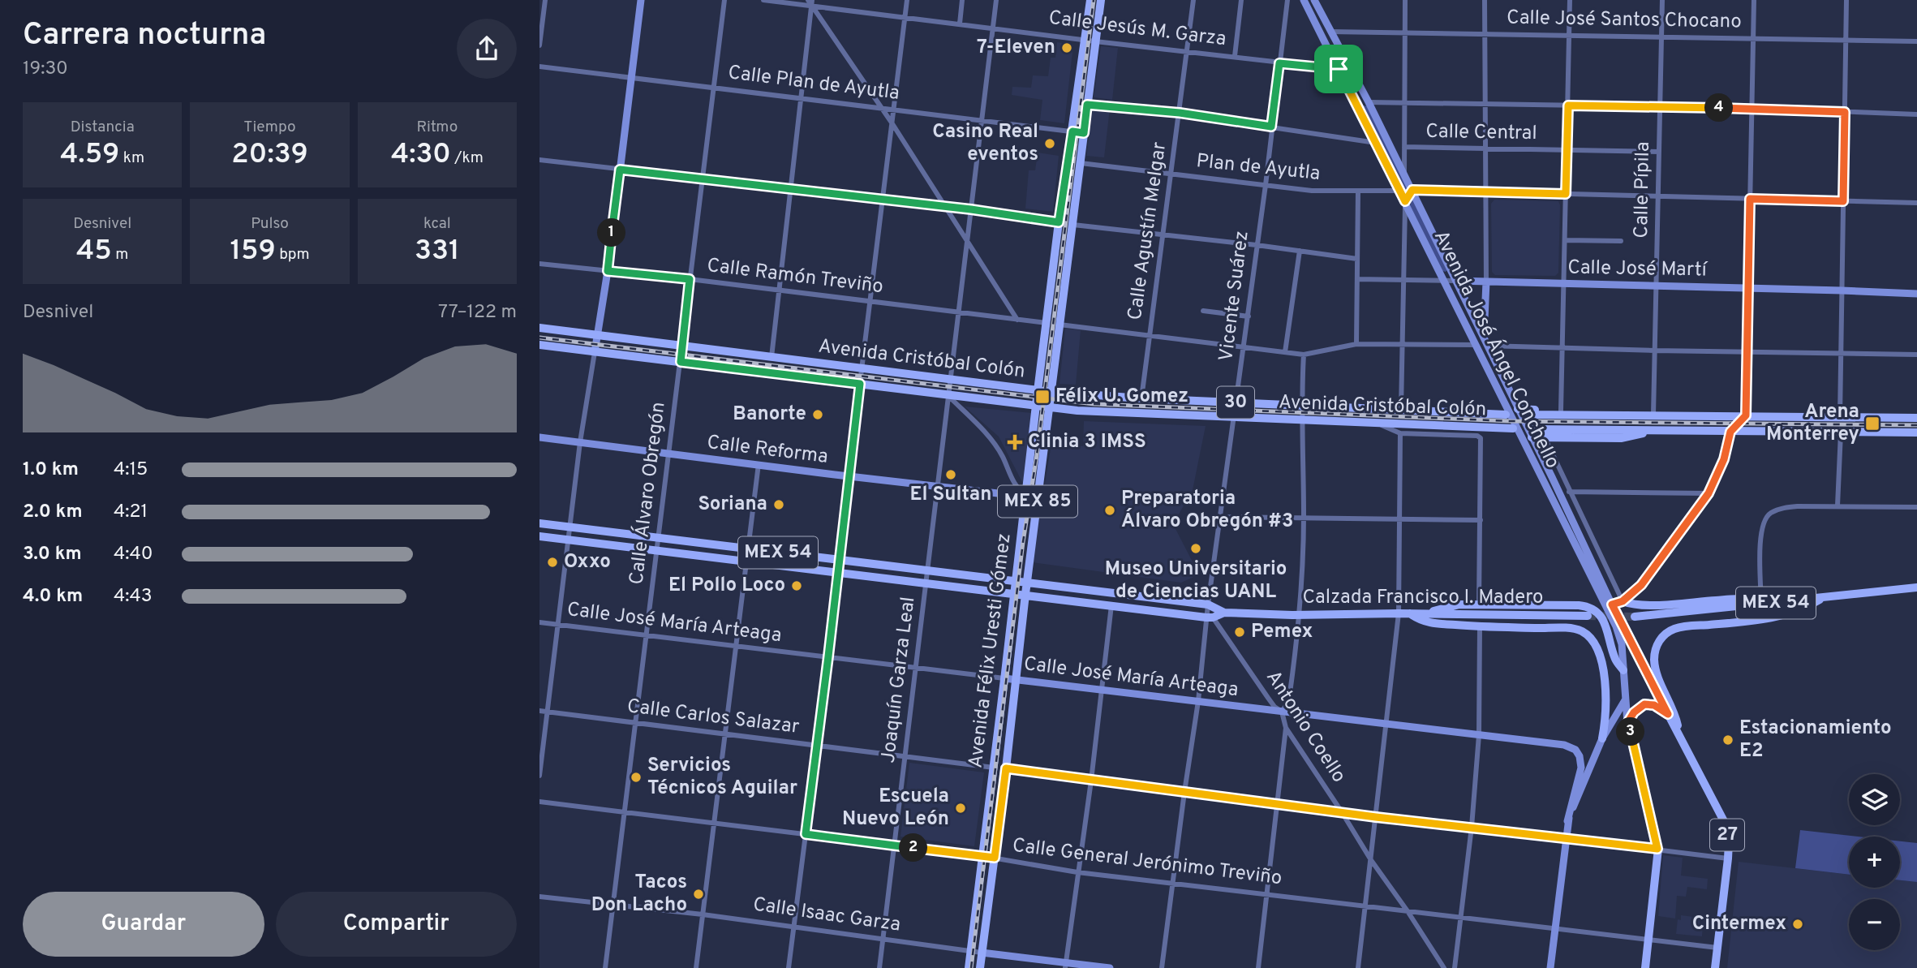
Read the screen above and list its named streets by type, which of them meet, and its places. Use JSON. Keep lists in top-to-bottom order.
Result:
{
  "streets": {
    "main road": [
      "Avenida Cristóbal Colón",
      "30",
      "MEX 85",
      "MEX 54",
      "Calzada Francisco I. Madero",
      "Avenida Félix Uresti Gómez",
      "27"
    ],
    "street": [
      "Calle José Santos Chocano",
      "Calle Jesús M. Garza",
      "Calle Plan de Ayutla",
      "Calle Central",
      "Plan de Ayutla",
      "Calle Pípila",
      "Calle Agustín Melgar",
      "Calle José Martí",
      "Calle Ramón Treviño",
      "Vicente Suárez",
      "Avenida José Ángel Conchello",
      "Calle Reforma",
      "Calle Álvaro Obregón",
      "Calle José María Arteaga",
      "Joaquín Garza Leal",
      "Calle Carlos Salazar",
      "Antonio Coello",
      "Calle General Jerónimo Treviño",
      "Calle Isaac Garza"
    ]
  },
  "crossings": [
    ["Calle José Santos Chocano", "Calle Pípila"],
    ["Calle José Santos Chocano", "Avenida José Ángel Conchello"],
    ["Calle Jesús M. Garza", "Calle Agustín Melgar"],
    ["Calle Jesús M. Garza", "Vicente Suárez"],
    ["Calle Jesús M. Garza", "Avenida José Ángel Conchello"],
    ["Calle Jesús M. Garza", "Avenida Félix Uresti Gómez"],
    ["Calle Jesús M. Garza", "Joaquín Garza Leal"],
    ["Calle Plan de Ayutla", "Avenida Félix Uresti Gómez"],
    ["Calle Plan de Ayutla", "Joaquín Garza Leal"],
    ["Calle Central", "Calle Pípila"],
    ["Plan de Ayutla", "Calle Agustín Melgar"],
    ["Plan de Ayutla", "Vicente Suárez"],
    ["Plan de Ayutla", "Avenida José Ángel Conchello"],
    ["Plan de Ayutla", "Avenida Félix Uresti Gómez"],
    ["Calle Pípila", "Calle José Martí"],
    ["Calle Agustín Melgar", "Avenida Cristóbal Colón"],
    ["Calle José Martí", "Avenida José Ángel Conchello"],
    ["Calle Ramón Treviño", "Avenida Félix Uresti Gómez"],
    ["Calle Ramón Treviño", "Joaquín Garza Leal"],
    ["Vicente Suárez", "Avenida Cristóbal Colón"],
    ["Vicente Suárez", "MEX 54"],
    ["Vicente Suárez", "Calzada Francisco I. Madero"],
    ["Vicente Suárez", "Calle José María Arteaga"],
    ["Vicente Suárez", "Calle Carlos Salazar"],
    ["Vicente Suárez", "Antonio Coello"],
    ["Vicente Suárez", "Calle General Jerónimo Treviño"],
    ["Avenida José Ángel Conchello", "Avenida Cristóbal Colón"],
    ["Avenida José Ángel Conchello", "27"],
    ["Avenida Cristóbal Colón", "Calle Álvaro Obregón"],
    ["Avenida Cristóbal Colón", "Avenida Félix Uresti Gómez"],
    ["Avenida Cristóbal Colón", "Joaquín Garza Leal"],
    ["Calle Reforma", "Calle Álvaro Obregón"],
    ["Calle Reforma", "Avenida Félix Uresti Gómez"],
    ["Calle Reforma", "Joaquín Garza Leal"],
    ["Calle Álvaro Obregón", "MEX 54"],
    ["Calle Álvaro Obregón", "Calzada Francisco I. Madero"],
    ["Calle Álvaro Obregón", "Calle José María Arteaga"],
    ["Calle Álvaro Obregón", "Calle Carlos Salazar"],
    ["Calle Álvaro Obregón", "Calle General Jerónimo Treviño"],
    ["Calle Álvaro Obregón", "Calle Isaac Garza"],
    ["MEX 54", "Calzada Francisco I. Madero"],
    ["MEX 54", "Avenida Félix Uresti Gómez"],
    ["MEX 54", "Joaquín Garza Leal"],
    ["MEX 54", "Antonio Coello"],
    ["Calzada Francisco I. Madero", "Avenida Félix Uresti Gómez"],
    ["Calzada Francisco I. Madero", "Joaquín Garza Leal"],
    ["Calzada Francisco I. Madero", "Antonio Coello"],
    ["Calle José María Arteaga", "Avenida Félix Uresti Gómez"],
    ["Calle José María Arteaga", "Joaquín Garza Leal"],
    ["Calle José María Arteaga", "Antonio Coello"],
    ["Avenida Félix Uresti Gómez", "Calle Carlos Salazar"],
    ["Avenida Félix Uresti Gómez", "Calle General Jerónimo Treviño"],
    ["Avenida Félix Uresti Gómez", "Calle Isaac Garza"],
    ["Joaquín Garza Leal", "Calle Carlos Salazar"],
    ["Joaquín Garza Leal", "Calle General Jerónimo Treviño"],
    ["Joaquín Garza Leal", "Calle Isaac Garza"],
    ["Calle Carlos Salazar", "Antonio Coello"],
    ["Calle Carlos Salazar", "27"],
    ["Antonio Coello", "Calle General Jerónimo Treviño"],
    ["27", "Calle General Jerónimo Treviño"]
  ],
  "places": {
    "other": [
      "7-Eleven",
      "Casino Real eventos",
      "Banorte",
      "El Sultan",
      "Soriana",
      "Preparatoria Álvaro Obregón #3",
      "Museo Universitario de Ciencias UANL",
      "Oxxo",
      "El Pollo Loco",
      "Pemex",
      "Estacionamiento E2",
      "Servicios Técnicos Aguilar",
      "Escuela Nuevo León",
      "Tacos Don Lacho",
      "Cintermex"
    ],
    "transit": ["Félix U. Gomez", "Arena Monterrey"],
    "health": ["Clinia 3 IMSS"]
  },
  "page": {
    "heading": ["Carrera nocturna", "19:30"],
    "pins": [
      "4",
      "1",
      "3",
      "2"
    ],
    "stats": [
      ["Distancia", "4.59 km"],
      ["Tiempo", "20:39"],
      ["Ritmo", "4:30 /km"],
      ["Desnivel", "45 m"],
      ["Pulso", "159 bpm"],
      ["kcal", "331"]
    ],
    "chart": ["Desnivel", "77–122 m"],
    "list": [
      {
        "name": "1.0 km",
        "note": "4:15"
      },
      {
        "name": "2.0 km",
        "note": "4:21"
      },
      {
        "name": "3.0 km",
        "note": "4:40"
      },
      {
        "name": "4.0 km",
        "note": "4:43"
      }
    ],
    "map_buttons": ["+", "−"],
    "buttons": ["Guardar", "Compartir"]
  }
}
